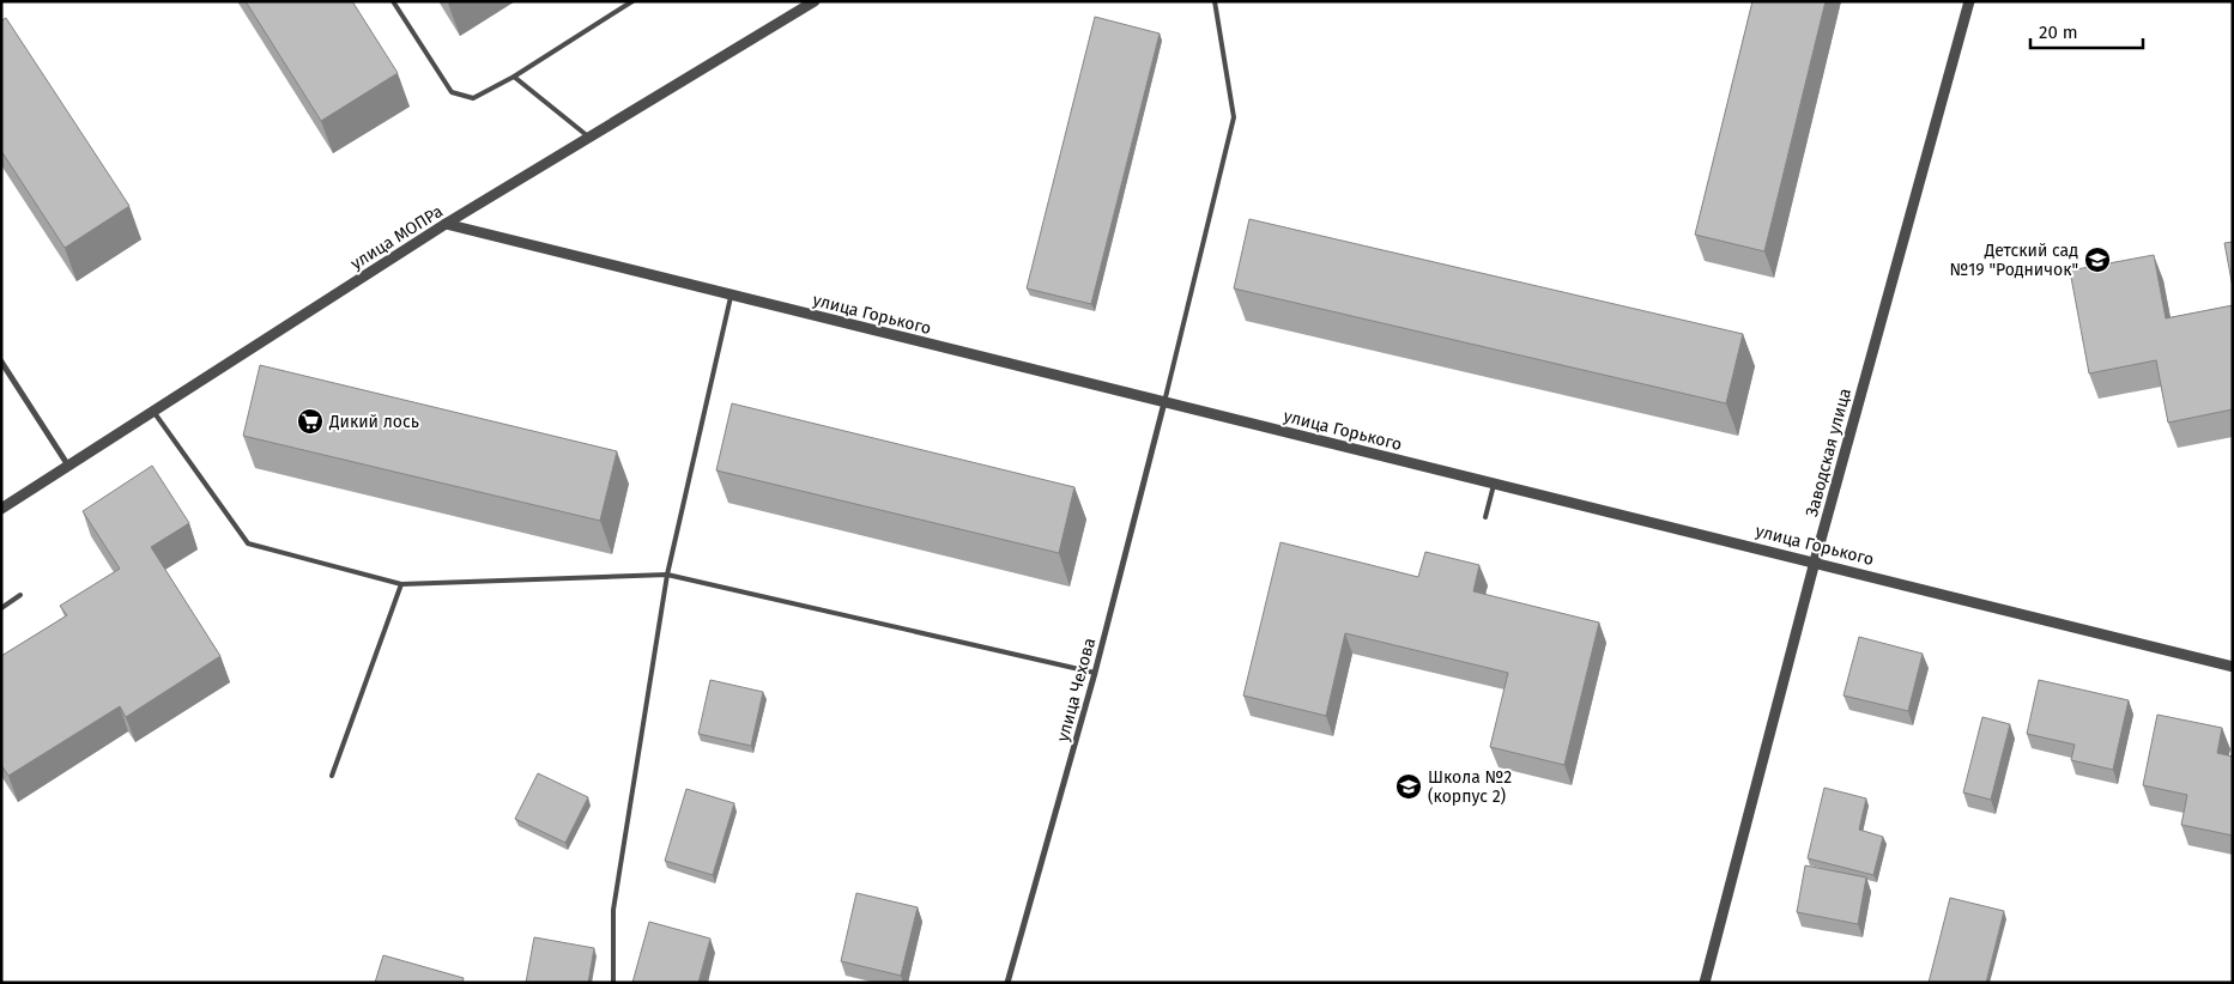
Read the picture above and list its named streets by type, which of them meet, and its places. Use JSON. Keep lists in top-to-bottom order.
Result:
{
  "streets": {
    "street": [
      "улица МОПРа",
      "улица Горького",
      "Заводская улица",
      "улица Чехова"
    ]
  },
  "crossings": [
    ["улица МОПРа", "улица Горького"],
    ["улица Горького", "Заводская улица"],
    ["улица Горького", "улица Чехова"]
  ],
  "places": {
    "school or university": ["Детский сад №19 \"Родничок\"", "Школа №2 (корпус 2)"],
    "supermarket": ["Дикий лось"]
  },
  "scale_bar": "20 m"
}
